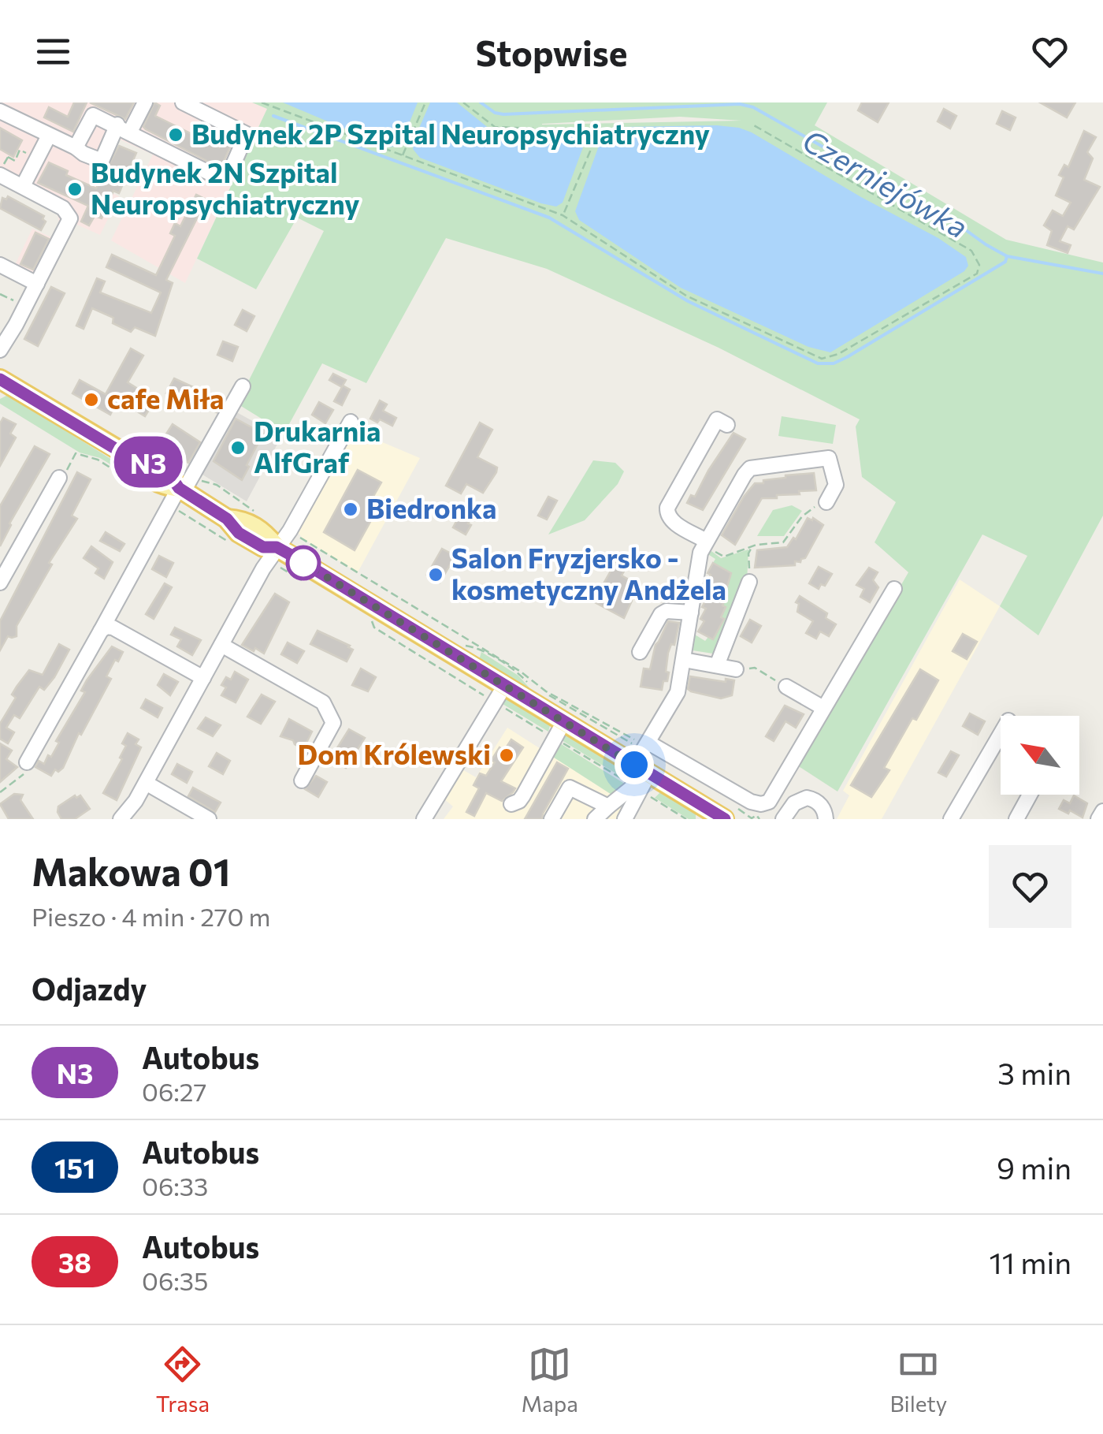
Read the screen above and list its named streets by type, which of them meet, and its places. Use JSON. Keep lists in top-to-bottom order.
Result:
{
  "water": ["Czerniejówka"],
  "places": [
    "Budynek 2P Szpital Neuropsychiatryczny",
    "Budynek 2N Szpital Neuropsychiatryczny",
    "cafe Miła",
    "Drukarnia AlfGraf",
    "Biedronka",
    "Salon Fryzjersko - kosmetyczny Andżela",
    "Dom Królewski"
  ],
  "lines": ["bus line N3"],
  "north": "top left",
  "page": {
    "header": "Stopwise",
    "on_map": "N3",
    "heading": [
      ["Makowa 01", "Pieszo · 4 min · 270 m"],
      "Odjazdy"
    ],
    "list": [
      {
        "mark": "N3",
        "name": "Autobus",
        "note": "06:27",
        "value": "3 min"
      },
      {
        "mark": "151",
        "name": "Autobus",
        "note": "06:33",
        "value": "9 min"
      },
      {
        "mark": "38",
        "name": "Autobus",
        "note": "06:35",
        "value": "11 min"
      }
    ],
    "tabs": ["Trasa", "Mapa", "Bilety"]
  }
}
